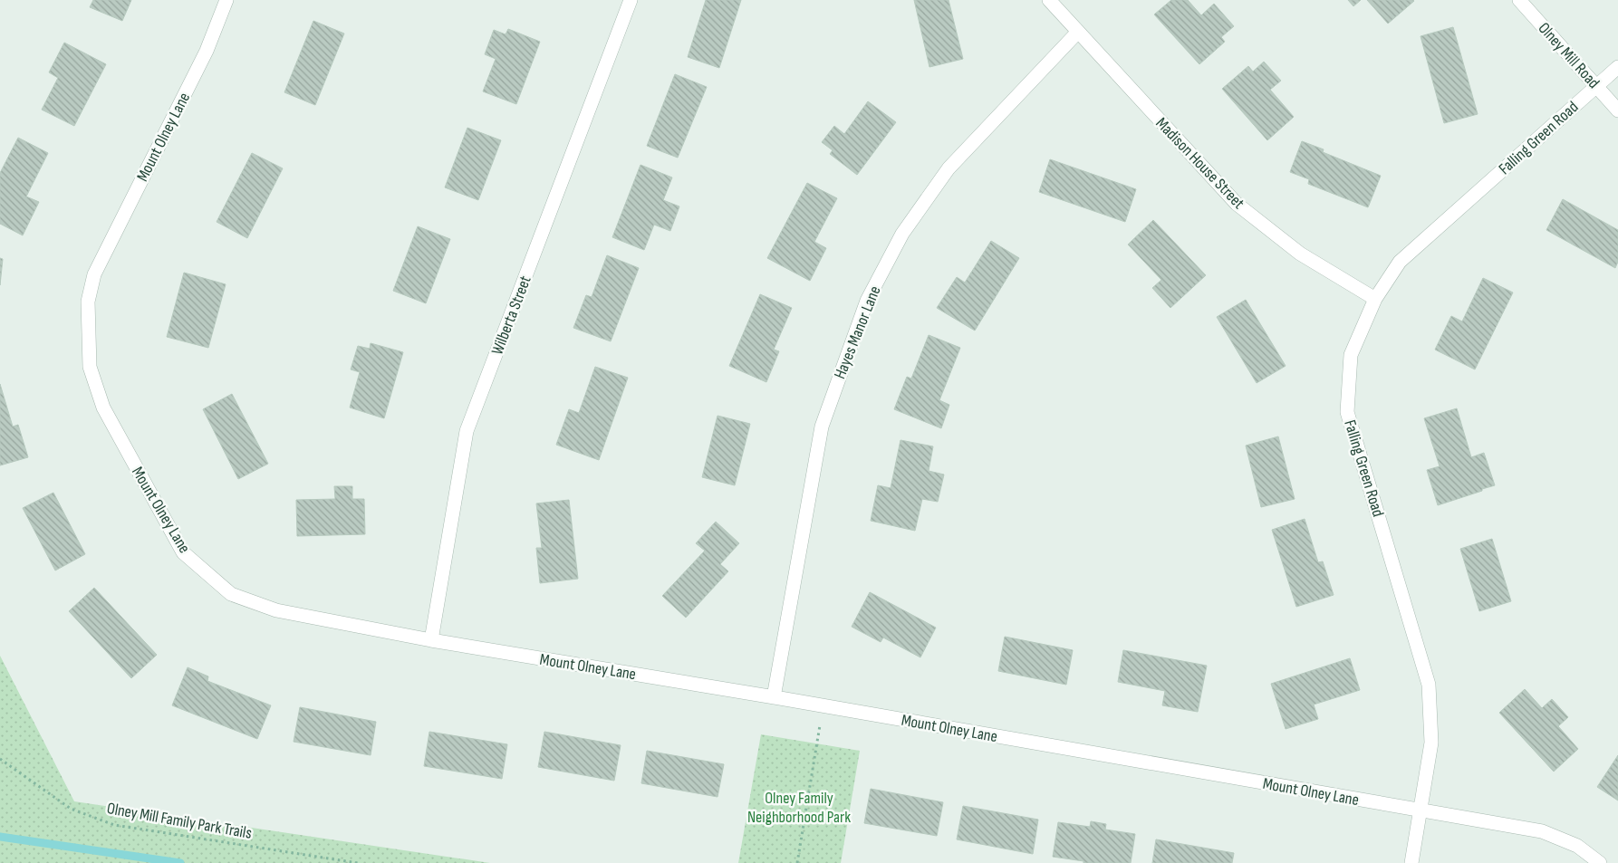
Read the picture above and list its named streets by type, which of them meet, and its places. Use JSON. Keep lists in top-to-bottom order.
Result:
{
  "streets": {
    "street": [
      "Olney Mill Road",
      "Mount Olney Lane",
      "Falling Green Road",
      "Madison House Street",
      "Wilberta Street",
      "Hayes Manor Lane"
    ],
    "path": ["Olney Mill Family Park Trails"]
  },
  "crossings": [
    ["Olney Mill Road", "Falling Green Road"],
    ["Mount Olney Lane", "Falling Green Road"],
    ["Mount Olney Lane", "Wilberta Street"],
    ["Mount Olney Lane", "Hayes Manor Lane"],
    ["Falling Green Road", "Madison House Street"],
    ["Madison House Street", "Hayes Manor Lane"]
  ],
  "parks": ["Olney Family Neighborhood Park"]
}
